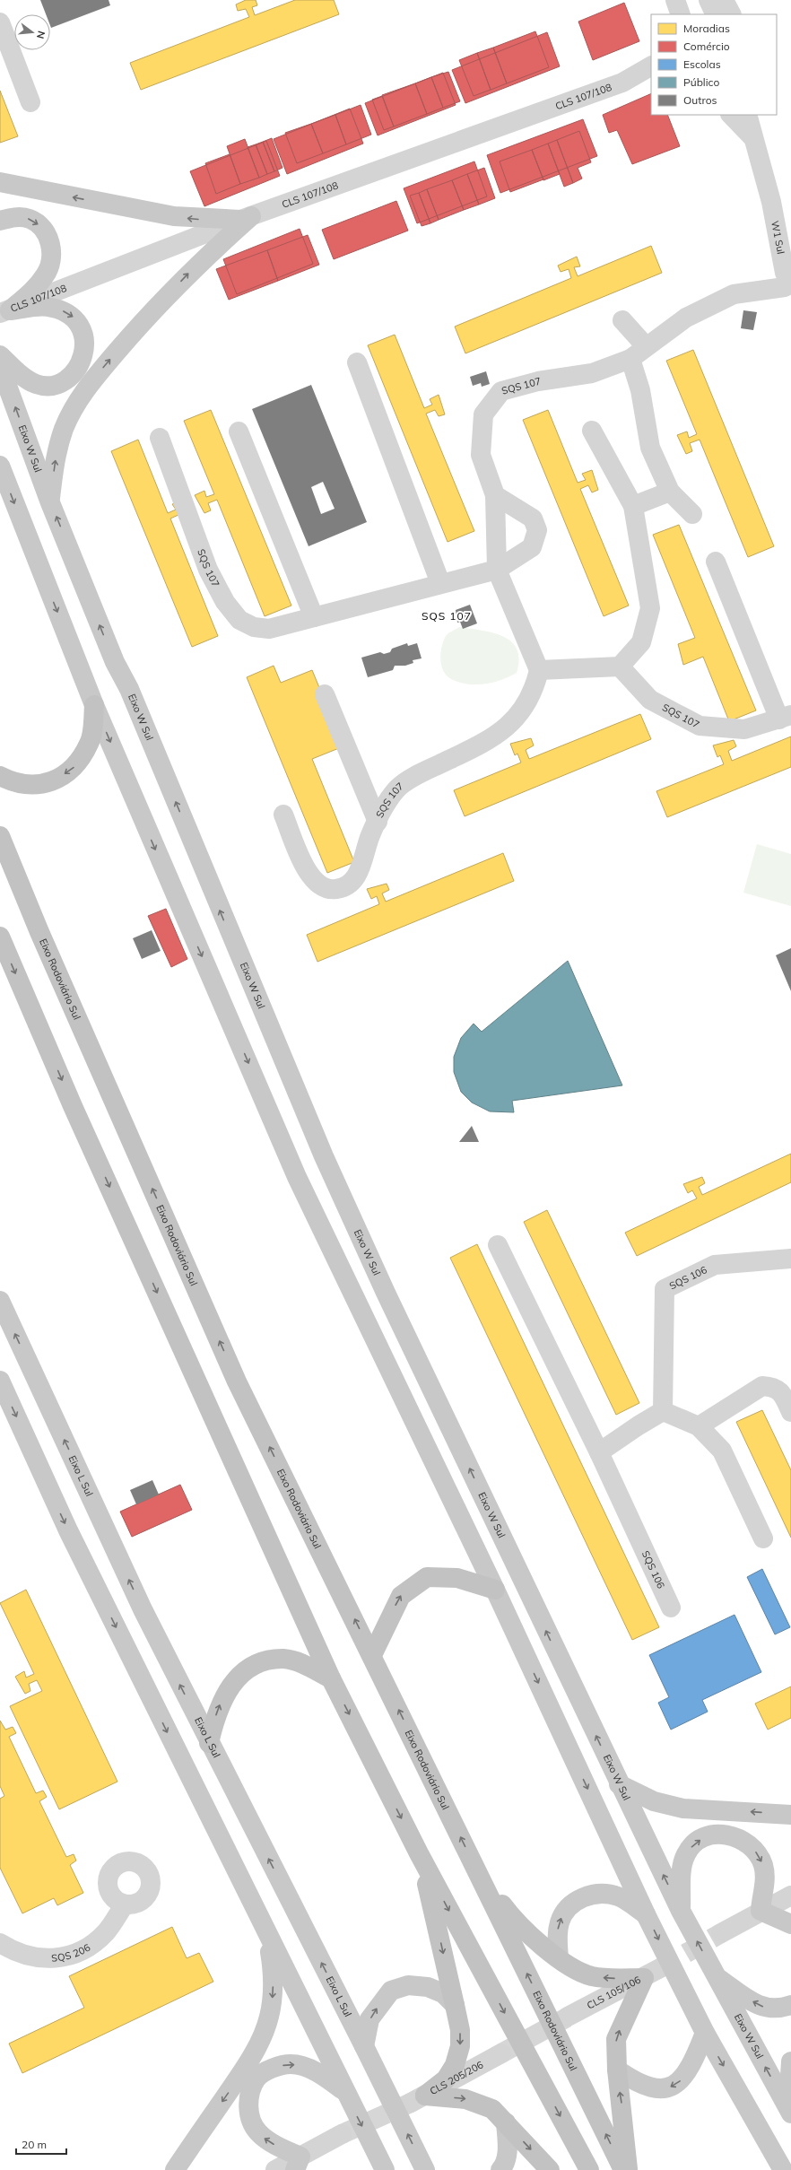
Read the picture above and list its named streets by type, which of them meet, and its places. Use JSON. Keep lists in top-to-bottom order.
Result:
{
  "streets": {
    "highway": ["Eixo Rodoviário Sul"],
    "main road": ["Eixo W Sul", "Eixo L Sul"],
    "street": [
      "CLS 107/108",
      "W1 Sul",
      "SQS 107",
      "SQS 106",
      "SQS 206",
      "CLS 105/106",
      "CLS 205/206"
    ]
  },
  "crossings": [
    ["W1 Sul", "SQS 107"]
  ],
  "districts": ["SQS 107"],
  "legend": [
    "Moradias",
    "Comércio",
    "Escolas",
    "Público",
    "Outros"
  ],
  "scale_bar": "20 m",
  "north": "right"
}
